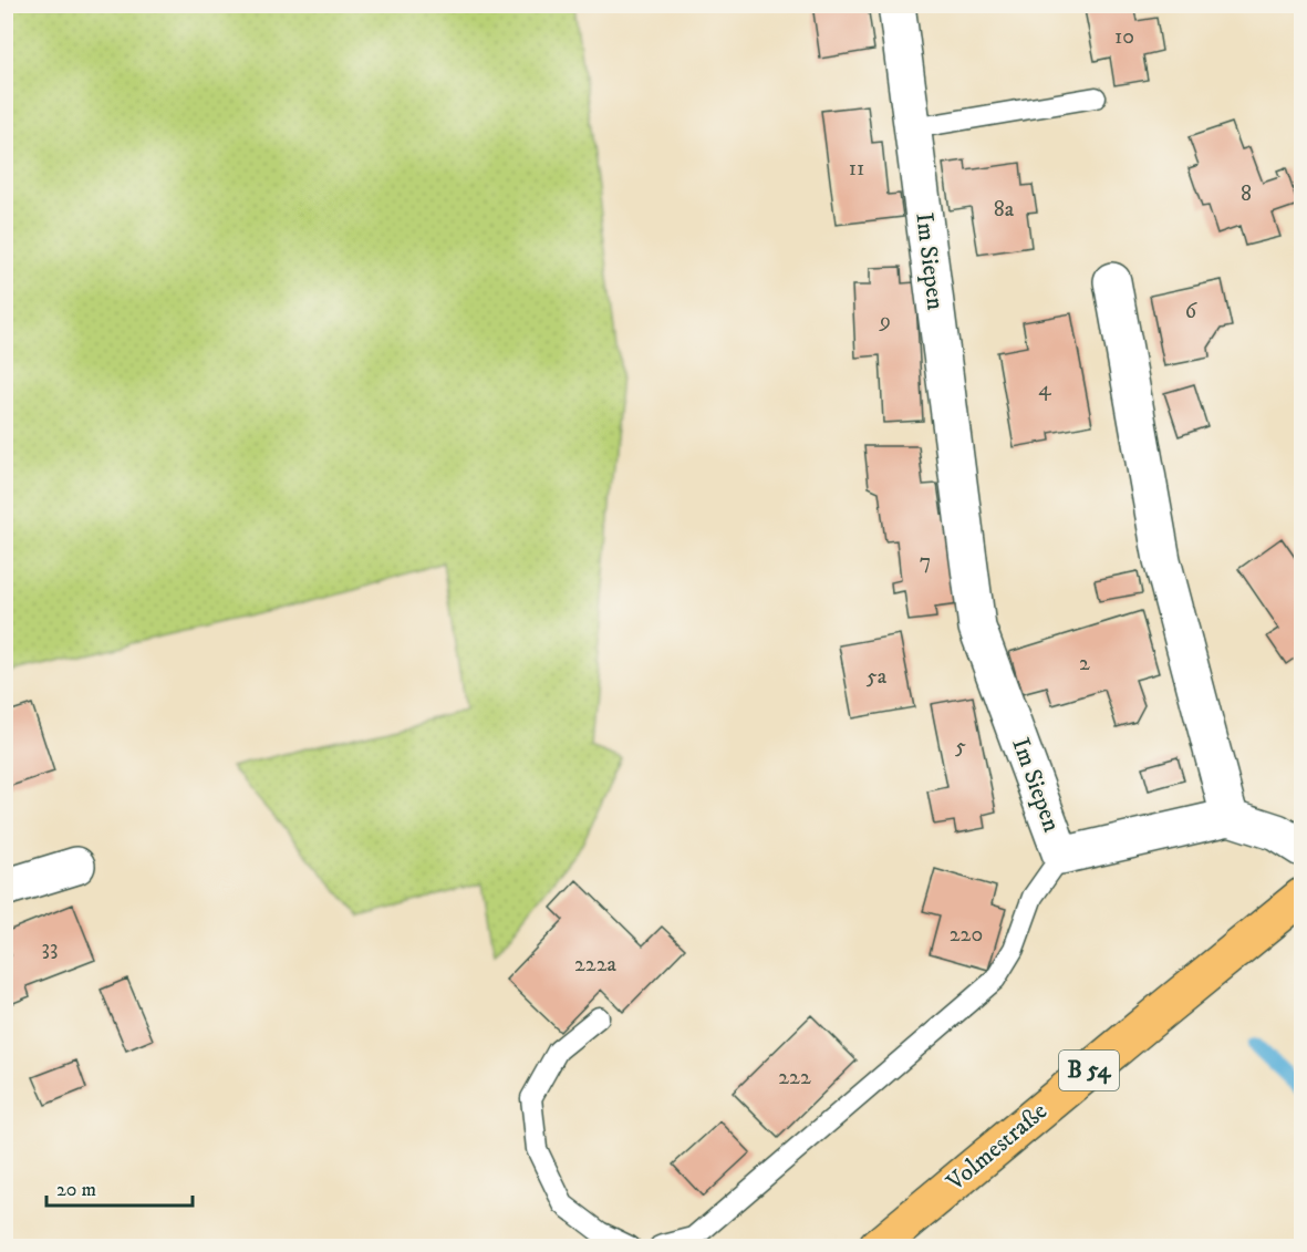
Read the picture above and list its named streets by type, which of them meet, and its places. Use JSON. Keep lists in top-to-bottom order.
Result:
{
  "streets": {
    "main road": ["B 54", "Volmestraße"],
    "street": ["Im Siepen"]
  },
  "house_numbers": [
    "10",
    "11",
    "8",
    "8a",
    "6",
    "9",
    "4",
    "7",
    "2",
    "5a",
    "5",
    "220",
    "33",
    "222a",
    "222"
  ],
  "scale_bar": "20 m"
}
